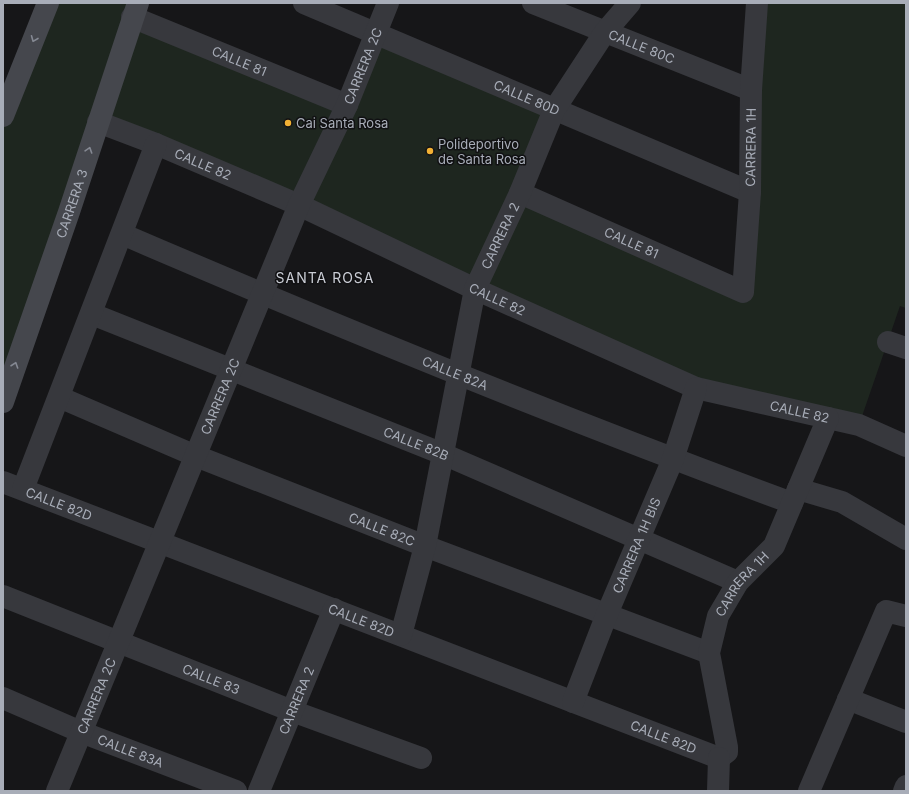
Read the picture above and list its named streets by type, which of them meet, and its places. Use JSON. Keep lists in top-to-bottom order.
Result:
{
  "streets": {
    "main road": ["CARRERA 3"],
    "street": [
      "CALLE 80C",
      "CALLE 81",
      "CARRERA 2C",
      "CALLE 80D",
      "CARRERA 1H",
      "CALLE 82",
      "CARRERA 2",
      "CALLE 82A",
      "CALLE 82B",
      "CALLE 82D",
      "CALLE 82C",
      "CARRERA 1H BIS",
      "CALLE 83",
      "CALLE 83A"
    ]
  },
  "crossings": [
    ["CALLE 80C", "CARRERA 1H"],
    ["CALLE 80C", "CARRERA 2"],
    ["CALLE 81", "CARRERA 2C"],
    ["CALLE 81", "CARRERA 1H"],
    ["CALLE 81", "CARRERA 3"],
    ["CALLE 81", "CARRERA 2"],
    ["CARRERA 2C", "CALLE 80D"],
    ["CARRERA 2C", "CALLE 82"],
    ["CARRERA 2C", "CALLE 82A"],
    ["CARRERA 2C", "CALLE 82B"],
    ["CARRERA 2C", "CALLE 82D"],
    ["CARRERA 2C", "CALLE 82C"],
    ["CARRERA 2C", "CALLE 83"],
    ["CARRERA 2C", "CALLE 83A"],
    ["CALLE 80D", "CARRERA 1H"],
    ["CALLE 80D", "CARRERA 2"],
    ["CARRERA 1H", "CALLE 82"],
    ["CARRERA 1H", "CALLE 82A"],
    ["CARRERA 1H", "CALLE 82B"],
    ["CARRERA 1H", "CALLE 82D"],
    ["CARRERA 1H", "CALLE 82C"],
    ["CALLE 82", "CARRERA 3"],
    ["CALLE 82", "CARRERA 2"],
    ["CALLE 82", "CARRERA 1H BIS"],
    ["CARRERA 2", "CALLE 82A"],
    ["CARRERA 2", "CALLE 82B"],
    ["CARRERA 2", "CALLE 82D"],
    ["CARRERA 2", "CALLE 82C"],
    ["CARRERA 2", "CALLE 83"],
    ["CALLE 82A", "CARRERA 1H BIS"],
    ["CALLE 82B", "CARRERA 1H BIS"],
    ["CALLE 82D", "CARRERA 1H BIS"],
    ["CALLE 82C", "CARRERA 1H BIS"]
  ],
  "one_way": ["CARRERA 3"],
  "districts": ["SANTA ROSA"],
  "places": ["Cai Santa Rosa", "Polideportivo de Santa Rosa"]
}
